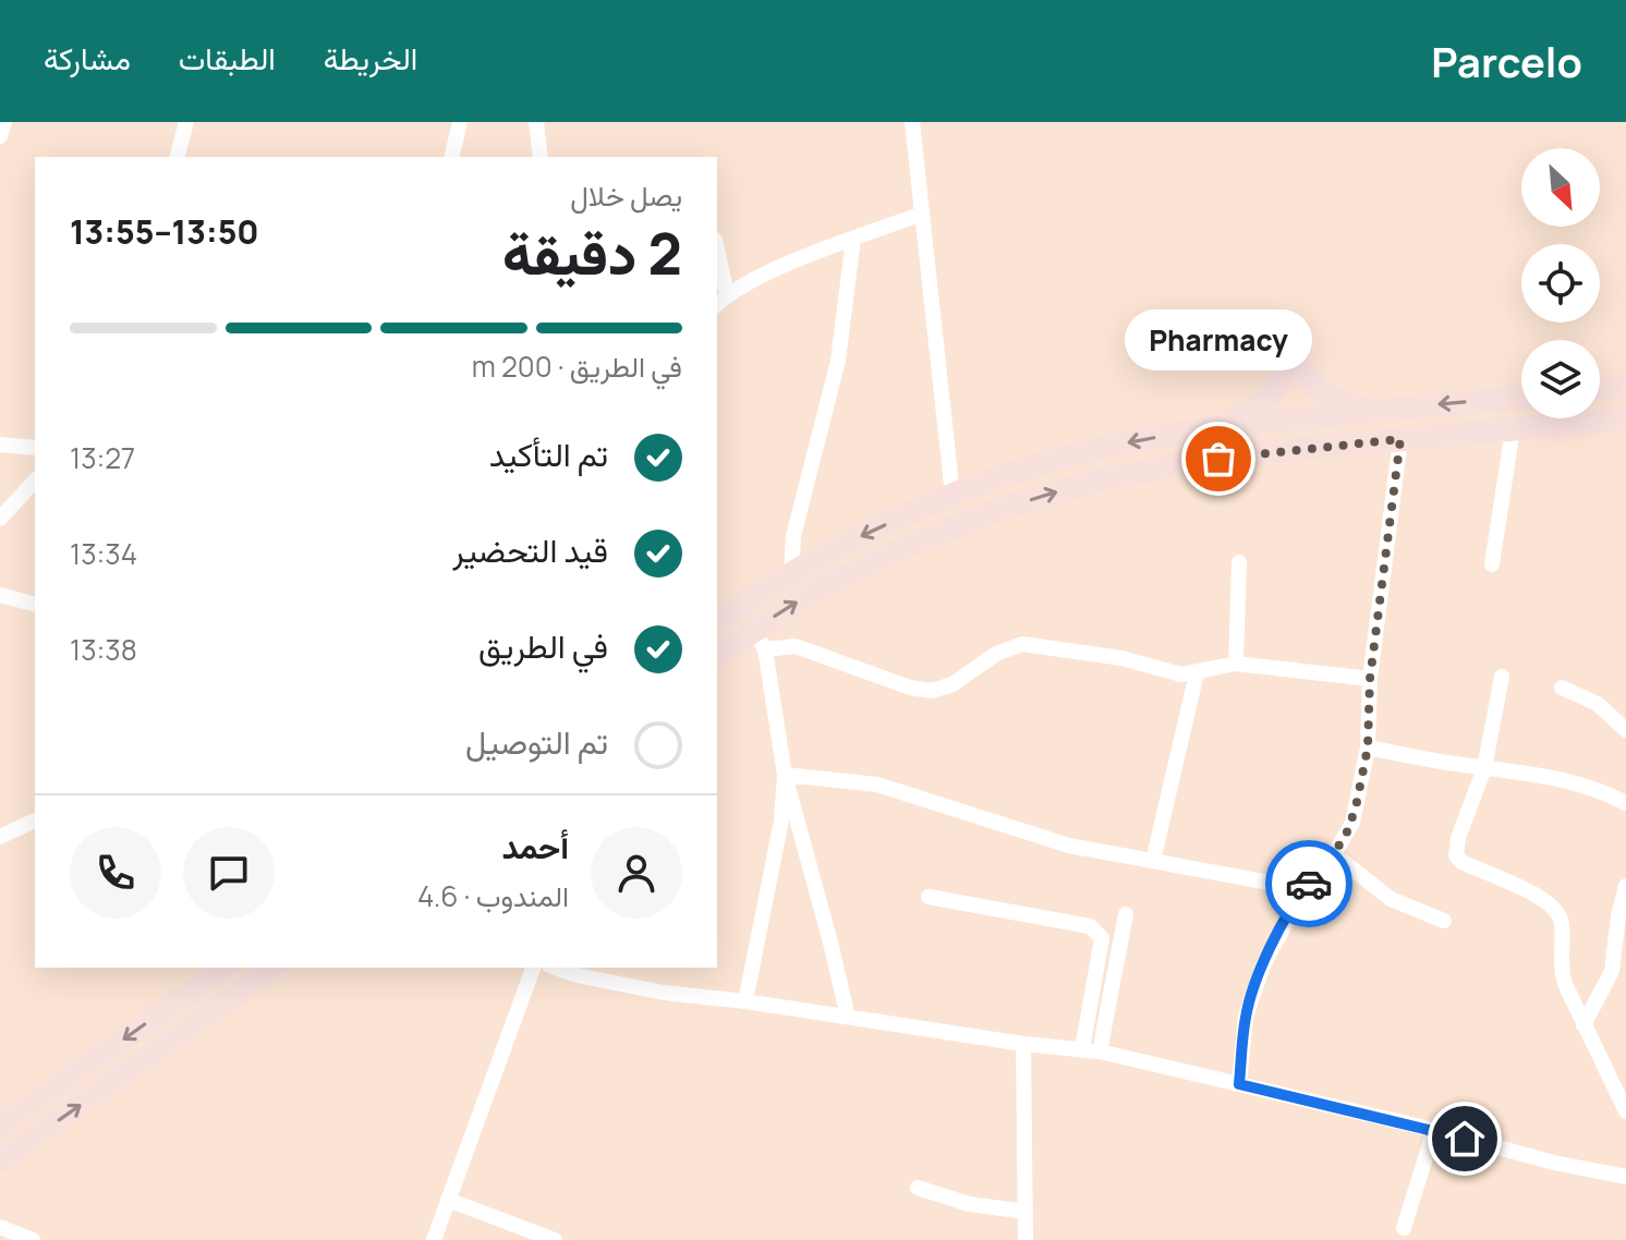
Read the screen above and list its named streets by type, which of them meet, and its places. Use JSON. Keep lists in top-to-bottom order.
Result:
{
  "places": ["Pharmacy"],
  "north": "bottom right",
  "page": {
    "header": "Parcelo",
    "nav": ["الخريطة", "الطبقات", "مشاركة"],
    "heading": ["2 دقيقة", "يصل خلال", "13:50–13:55"],
    "panel": ["أحمد", "المندوب · 4.6"],
    "bar": "في الطريق · 200 m",
    "bubble": "Pharmacy",
    "list": [
      ["تم التأكيد", "13:27"],
      ["قيد التحضير", "13:34"],
      ["في الطريق", "13:38"],
      "تم التوصيل"
    ]
  }
}
